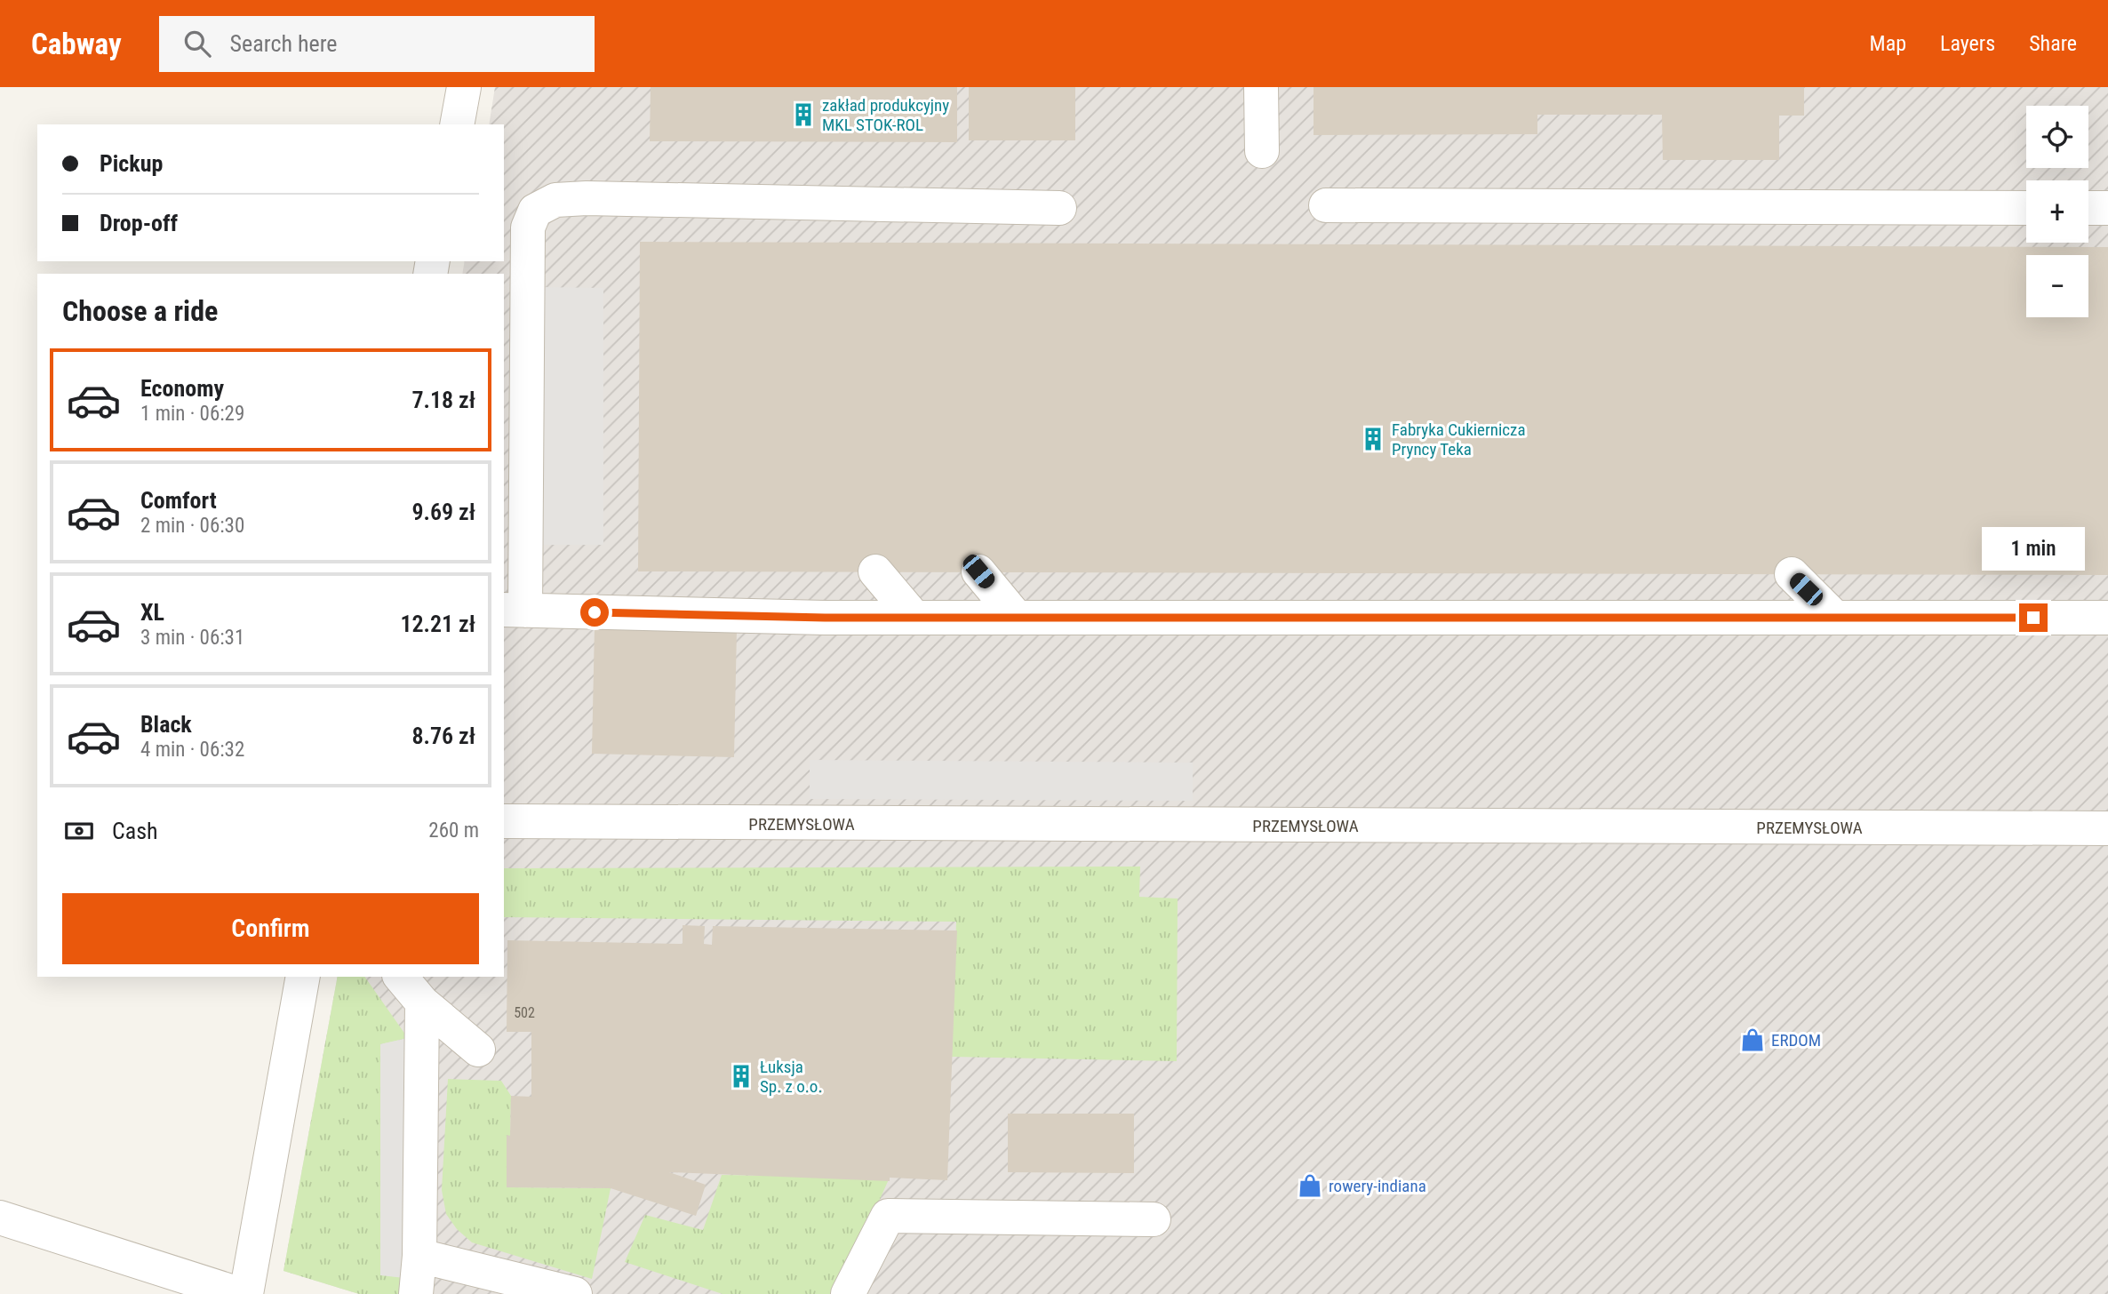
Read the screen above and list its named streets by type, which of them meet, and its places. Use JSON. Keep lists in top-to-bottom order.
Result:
{
  "streets": {
    "street": ["PRZEMYSŁOWA"]
  },
  "places": {
    "building": ["zakład produkcyjny MKL STOK-ROL", "Fabryka Cukiernicza Pryncy Teka", "Łuksja Sp. z o.o."],
    "shop": ["ERDOM", "rowery-indiana"]
  },
  "house_numbers": ["502"],
  "page": {
    "header": "Cabway",
    "search": "Search here",
    "nav": ["Map", "Layers", "Share"],
    "map_buttons": ["+", "−"],
    "banner": ["Pickup", "Drop-off"],
    "heading": "Choose a ride",
    "list": [
      {
        "name": "Economy",
        "note": "1 min · 06:29",
        "value": "7.18 zł"
      },
      {
        "name": "Comfort",
        "note": "2 min · 06:30",
        "value": "9.69 zł"
      },
      {
        "name": "XL",
        "note": "3 min · 06:31",
        "value": "12.21 zł"
      },
      {
        "name": "Black",
        "note": "4 min · 06:32",
        "value": "8.76 zł"
      }
    ],
    "bubble": "1 min",
    "pay": ["Cash", "260 m"],
    "buttons": "Confirm"
  }
}
